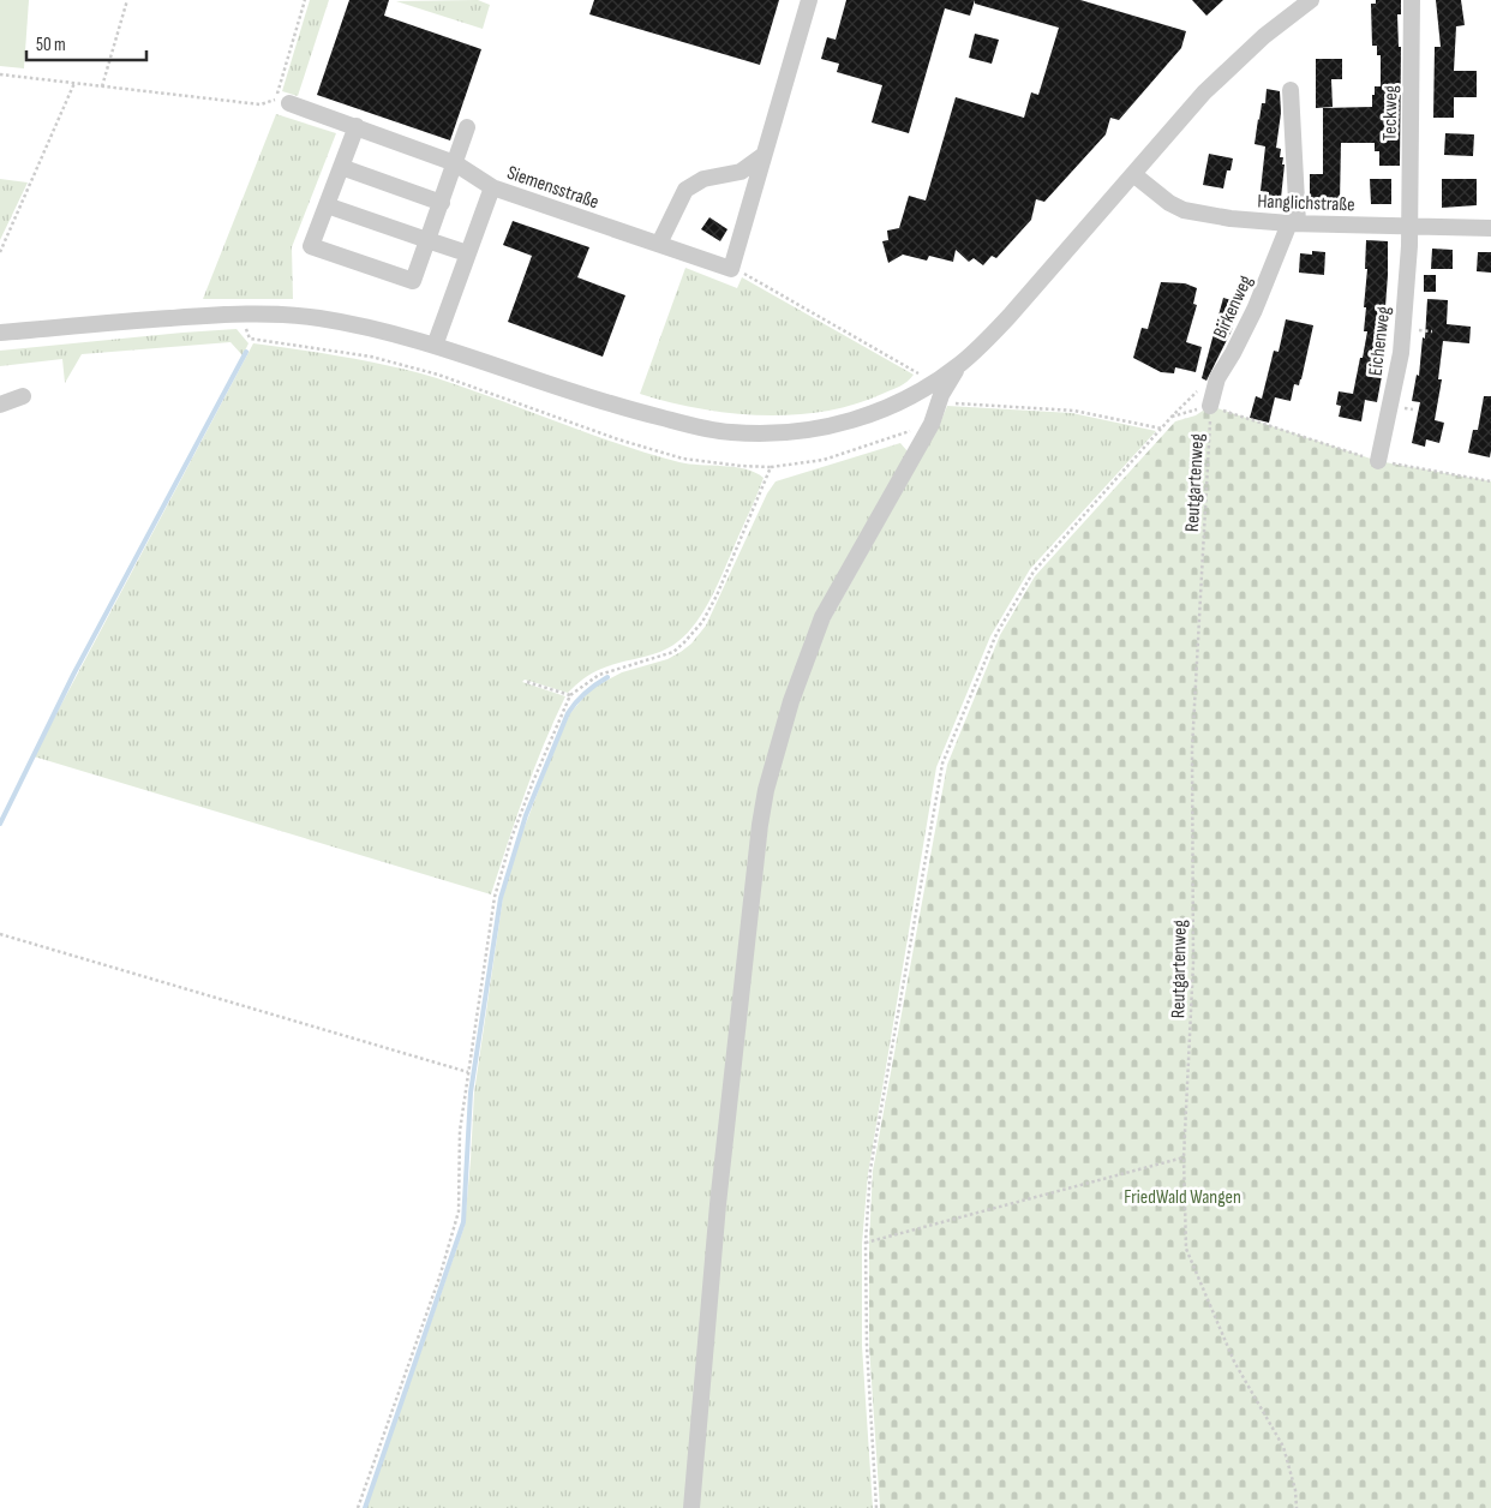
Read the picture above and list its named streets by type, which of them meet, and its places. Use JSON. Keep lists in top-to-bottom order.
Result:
{
  "streets": {
    "street": [
      "Teckweg",
      "Siemensstraße",
      "Hanglichstraße",
      "Birkenweg",
      "Eichenweg"
    ],
    "path": ["Reutgartenweg"]
  },
  "crossings": [
    ["Teckweg", "Hanglichstraße"],
    ["Teckweg", "Eichenweg"],
    ["Hanglichstraße", "Birkenweg"],
    ["Hanglichstraße", "Eichenweg"],
    ["Birkenweg", "Reutgartenweg"]
  ],
  "parks": ["FriedWald Wangen"],
  "scale_bar": "50 m"
}
